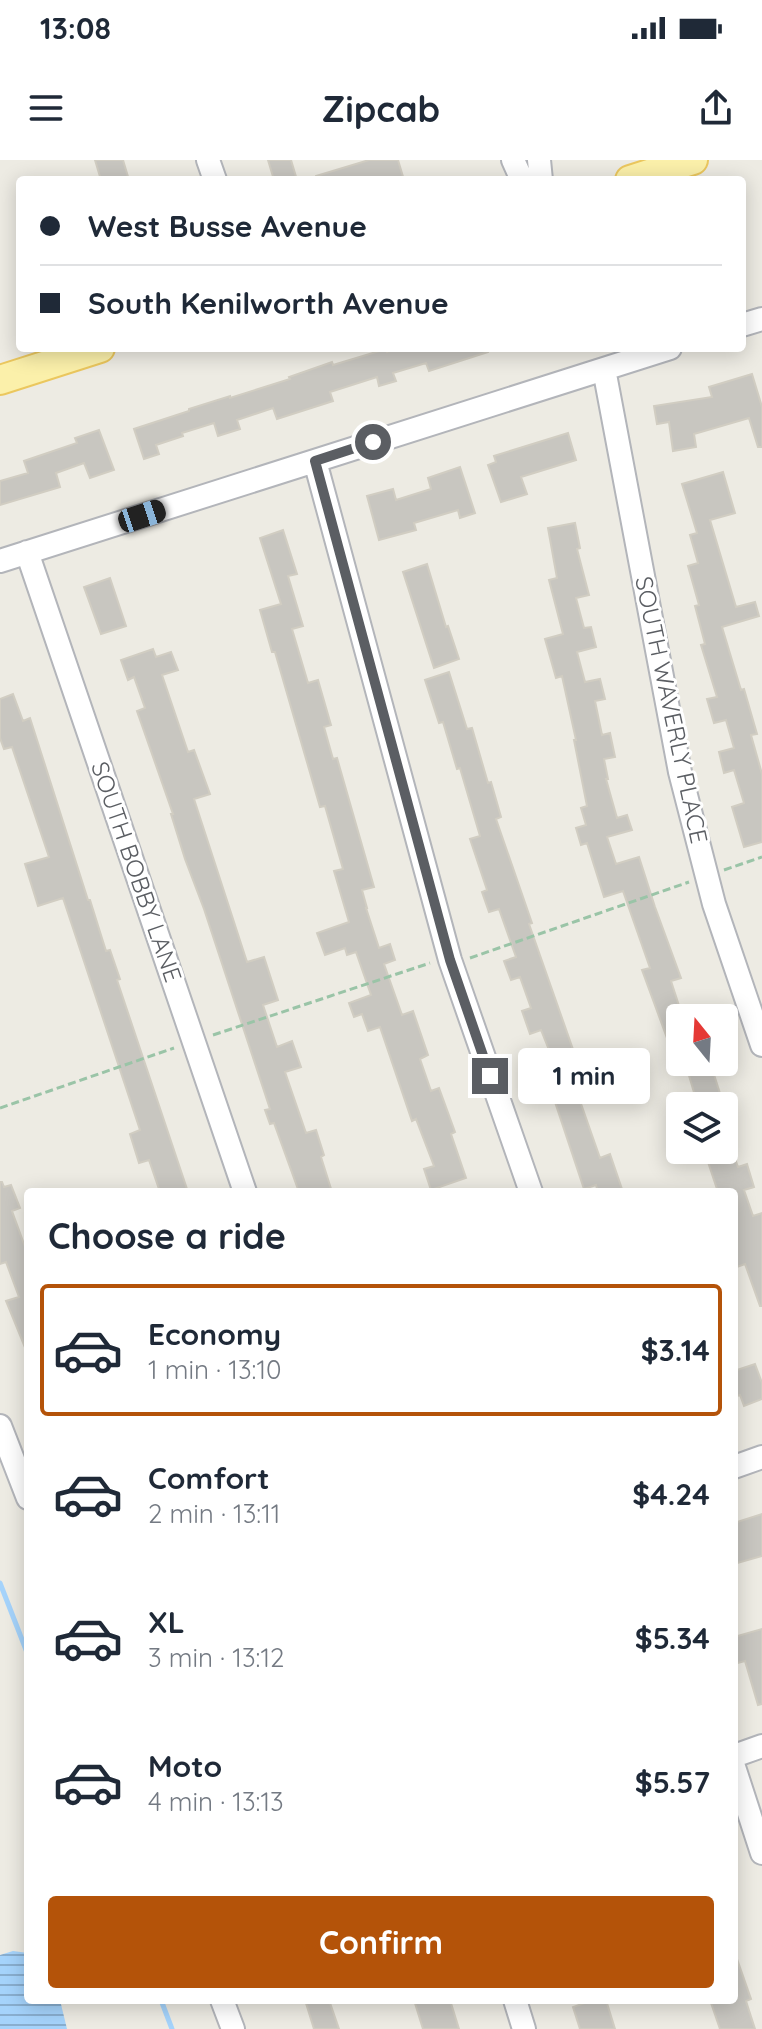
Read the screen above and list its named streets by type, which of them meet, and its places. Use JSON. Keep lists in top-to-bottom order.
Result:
{
  "streets": {
    "street": ["SOUTH WAVERLY PLACE", "SOUTH BOBBY LANE"]
  },
  "north": "top",
  "page": {
    "status": "13:08",
    "header": "Zipcab",
    "banner": ["West Busse Avenue", "South Kenilworth Avenue"],
    "bubble": "1 min",
    "heading": "Choose a ride",
    "list": [
      {
        "name": "Economy",
        "note": "1 min · 13:10",
        "value": "$3.14"
      },
      {
        "name": "Comfort",
        "note": "2 min · 13:11",
        "value": "$4.24"
      },
      {
        "name": "XL",
        "note": "3 min · 13:12",
        "value": "$5.34"
      },
      {
        "name": "Moto",
        "note": "4 min · 13:13",
        "value": "$5.57"
      }
    ],
    "buttons": "Confirm"
  }
}
